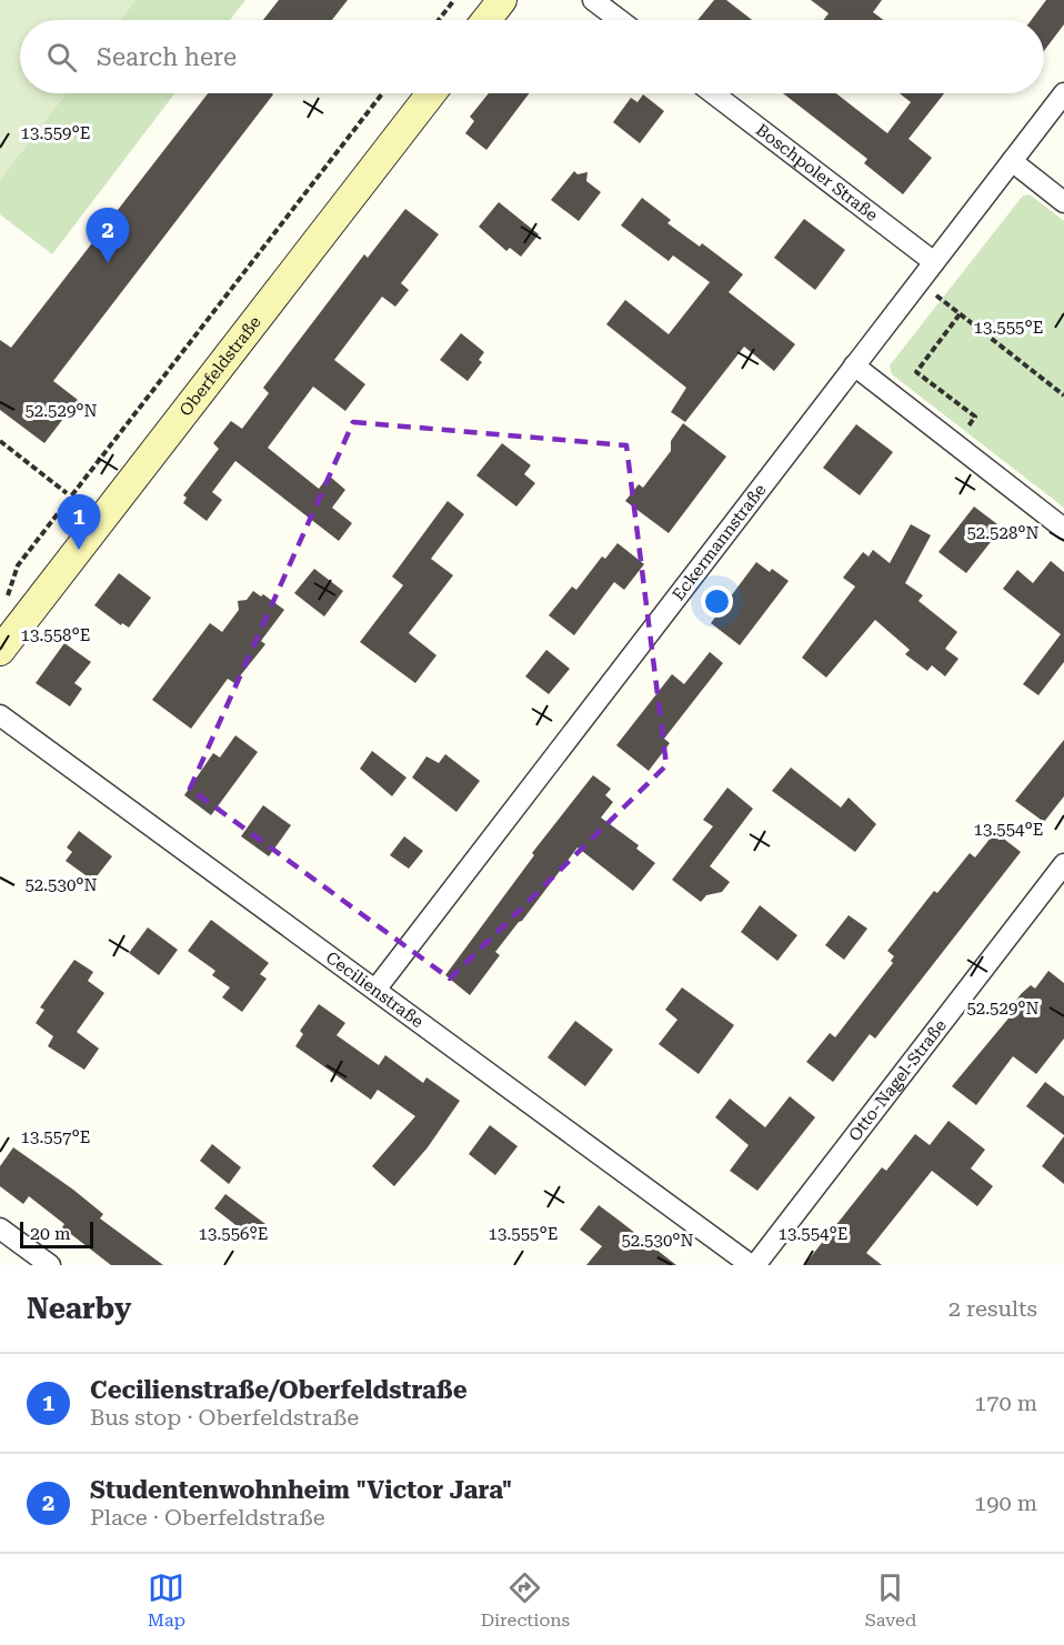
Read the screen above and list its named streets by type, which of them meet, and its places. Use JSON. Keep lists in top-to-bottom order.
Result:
{
  "streets": {
    "street": [
      "Boschpoler Straße",
      "Oberfeldstraße",
      "Eckermannstraße",
      "Cecilienstraße",
      "Otto-Nagel-Straße"
    ]
  },
  "crossings": [
    ["Boschpoler Straße", "Eckermannstraße"],
    ["Eckermannstraße", "Cecilienstraße"],
    ["Cecilienstraße", "Otto-Nagel-Straße"]
  ],
  "scale_bar": "20 m",
  "page": {
    "search": "Search here",
    "pins": ["2", "1"],
    "scale": "20 m",
    "heading": ["Nearby", "2 results"],
    "list": [
      {
        "mark": "1",
        "name": "Cecilienstraße/Oberfeldstraße",
        "note": "Bus stop · Oberfeldstraße",
        "value": "170 m"
      },
      {
        "mark": "2",
        "name": "Studentenwohnheim \"Victor Jara\"",
        "note": "Place · Oberfeldstraße",
        "value": "190 m"
      }
    ],
    "nav": ["Map", "Directions", "Saved"]
  },
  "coordinates": [
    "13.559°E",
    "13.555°E",
    "52.529°N",
    "52.528°N",
    "13.558°E",
    "13.554°E",
    "52.530°N",
    "13.557°E",
    "13.556°E"
  ]
}
